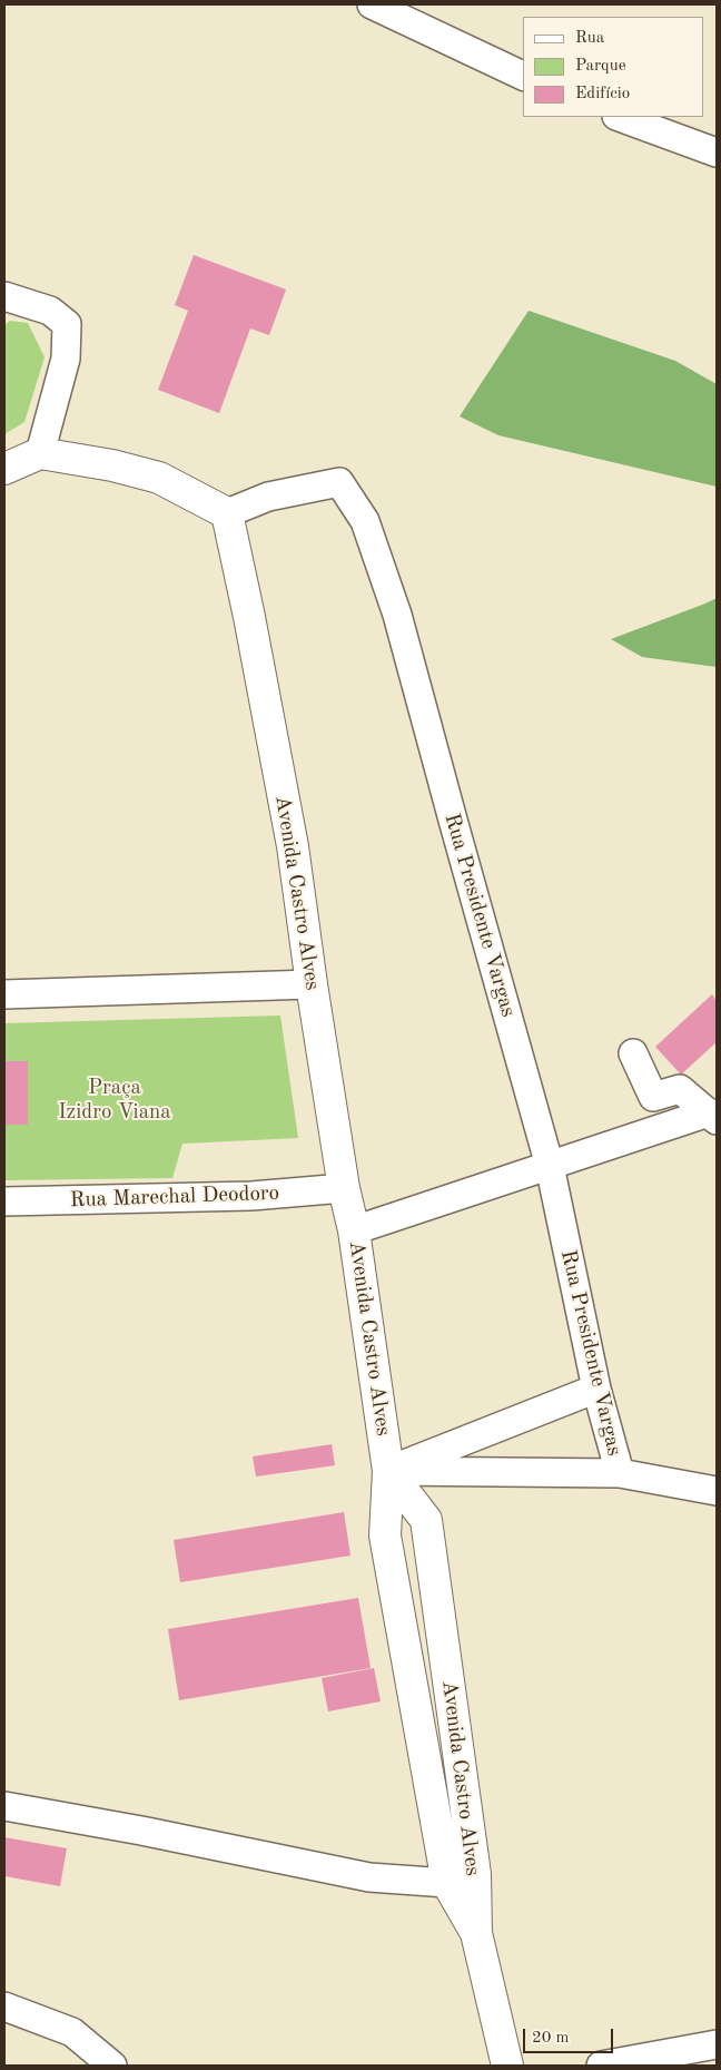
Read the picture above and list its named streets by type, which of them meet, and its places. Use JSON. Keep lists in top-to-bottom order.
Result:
{
  "streets": {
    "street": ["Avenida Castro Alves", "Rua Presidente Vargas", "Rua Marechal Deodoro"]
  },
  "crossings": [
    ["Avenida Castro Alves", "Rua Presidente Vargas"],
    ["Avenida Castro Alves", "Rua Marechal Deodoro"]
  ],
  "parks": ["Praça Izidro Viana"],
  "legend": ["Rua", "Parque", "Edifício"],
  "scale_bar": "20 m"
}
